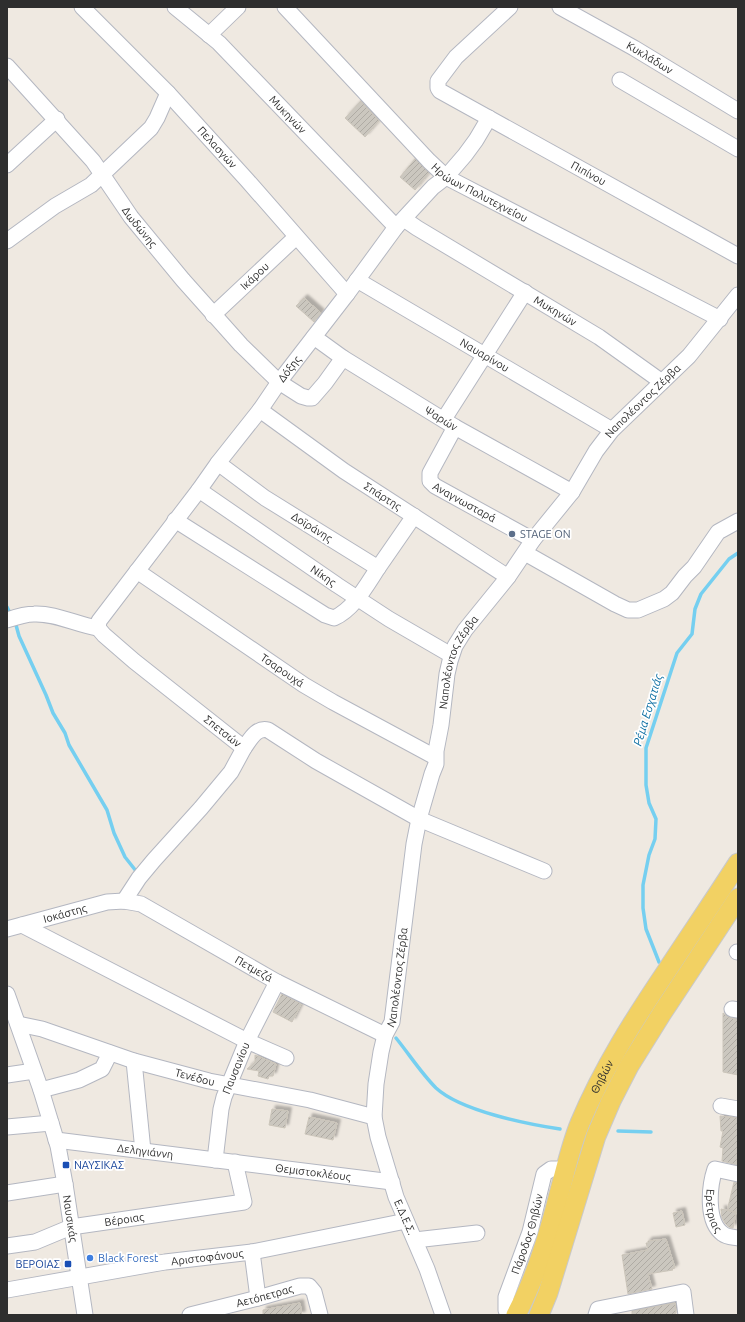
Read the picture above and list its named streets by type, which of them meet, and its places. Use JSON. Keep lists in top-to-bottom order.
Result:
{
  "streets": {
    "main road": ["Θηβών"],
    "street": [
      "Κυκλάδων",
      "Μυκηνών",
      "Πελασγών",
      "Πιπίνου",
      "Ηρώων Πολυτεχνείου",
      "Δωδώνης",
      "Ικάρου",
      "Ναυαρίνου",
      "Δόξης",
      "Ναπολέοντος Ζέρβα",
      "Ψαρών",
      "Σπάρτης",
      "Αναγνωσταρά",
      "Δοϊράνης",
      "Νίκης",
      "Τσαρουχά",
      "Σπετσών",
      "Ιοκάστης",
      "Πετμεζά",
      "Παυσανίου",
      "Τενέδου",
      "Δεληγιάννη",
      "Θεμιστοκλέους",
      "Ερέτριας",
      "Ε.Δ.Ε.Σ.",
      "Ναυσικάς",
      "Βέροιας",
      "Πάροδος Θηβών",
      "Αριστοφάνους",
      "Αετόπετρας"
    ]
  },
  "crossings": [
    ["Μυκηνών", "Δόξης"],
    ["Μυκηνών", "Ναπολέοντος Ζέρβα"],
    ["Μυκηνών", "Αναγνωσταρά"],
    ["Πελασγών", "Ικάρου"],
    ["Πελασγών", "Δόξης"],
    ["Πιπίνου", "Δόξης"],
    ["Ηρώων Πολυτεχνείου", "Δόξης"],
    ["Ηρώων Πολυτεχνείου", "Ναπολέοντος Ζέρβα"],
    ["Δωδώνης", "Ικάρου"],
    ["Δωδώνης", "Δόξης"],
    ["Δωδώνης", "Ψαρών"],
    ["Ναυαρίνου", "Δόξης"],
    ["Ναυαρίνου", "Ναπολέοντος Ζέρβα"],
    ["Ναυαρίνου", "Αναγνωσταρά"],
    ["Δόξης", "Ψαρών"],
    ["Δόξης", "Σπάρτης"],
    ["Δόξης", "Δοϊράνης"],
    ["Δόξης", "Νίκης"],
    ["Δόξης", "Τσαρουχά"],
    ["Δόξης", "Σπετσών"],
    ["Ναπολέοντος Ζέρβα", "Ψαρών"],
    ["Ναπολέοντος Ζέρβα", "Σπάρτης"],
    ["Ναπολέοντος Ζέρβα", "Αναγνωσταρά"],
    ["Ναπολέοντος Ζέρβα", "Νίκης"],
    ["Ναπολέοντος Ζέρβα", "Τσαρουχά"],
    ["Ναπολέοντος Ζέρβα", "Σπετσών"],
    ["Ναπολέοντος Ζέρβα", "Πετμεζά"],
    ["Ναπολέοντος Ζέρβα", "Τενέδου"],
    ["Ναπολέοντος Ζέρβα", "Ε.Δ.Ε.Σ."],
    ["Ψαρών", "Αναγνωσταρά"],
    ["Ιοκάστης", "Πετμεζά"],
    ["Πετμεζά", "Παυσανίου"],
    ["Παυσανίου", "Τενέδου"],
    ["Παυσανίου", "Δεληγιάννη"],
    ["Τενέδου", "Ε.Δ.Ε.Σ."],
    ["Τενέδου", "Ναυσικάς"],
    ["Θηβών", "Πάροδος Θηβών"],
    ["Δεληγιάννη", "Θεμιστοκλέους"],
    ["Δεληγιάννη", "Ναυσικάς"],
    ["Δεληγιάννη", "Βέροιας"],
    ["Θεμιστοκλέους", "Ε.Δ.Ε.Σ."],
    ["Θεμιστοκλέους", "Βέροιας"],
    ["Ε.Δ.Ε.Σ.", "Αριστοφάνους"],
    ["Ναυσικάς", "Βέροιας"],
    ["Ναυσικάς", "Αριστοφάνους"]
  ],
  "water": ["Ρέμα Εσχατιάς"],
  "places": {
    "other": ["STAGE ON", "Black Forest"],
    "transit": ["ΝΑΥΣΙΚΑΣ", "ΒΕΡΟΙΑΣ"]
  }
}
